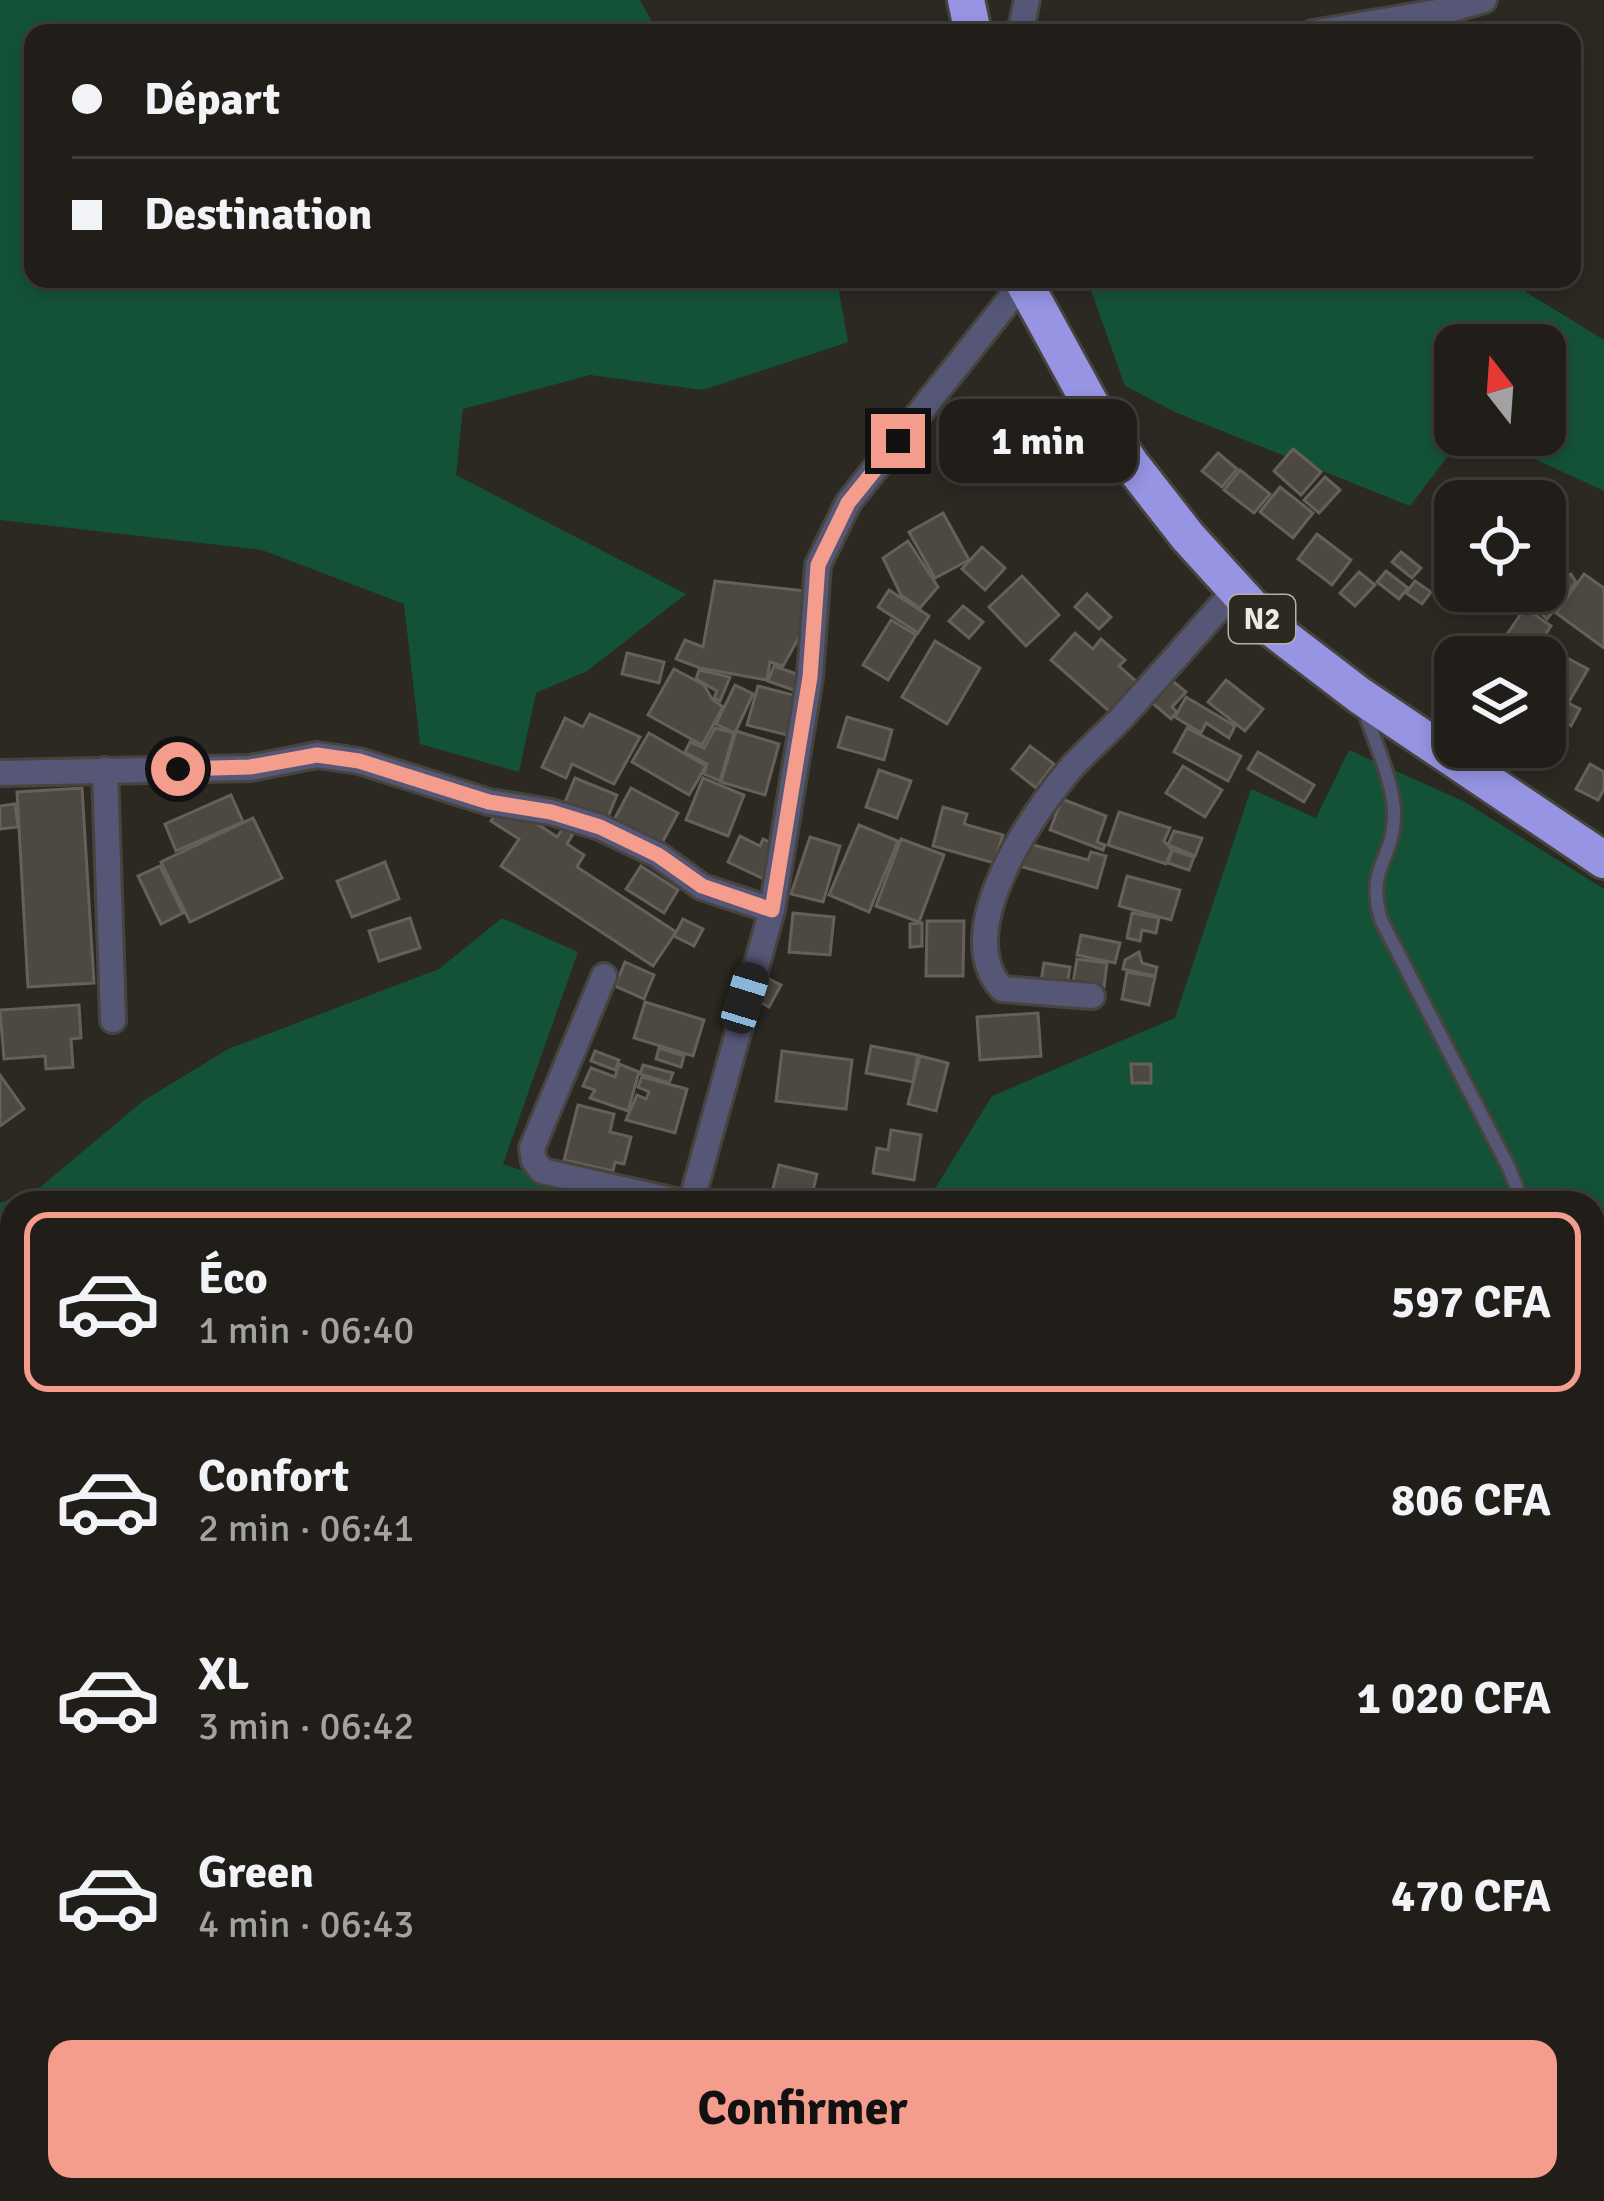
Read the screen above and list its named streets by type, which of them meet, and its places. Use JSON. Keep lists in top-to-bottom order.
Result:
{
  "streets": {
    "highway": ["N2"]
  },
  "north": "top",
  "page": {
    "banner": ["Départ", "Destination"],
    "bubble": "1 min",
    "list": [
      {
        "name": "Éco",
        "note": "1 min · 06:40",
        "value": "597 CFA"
      },
      {
        "name": "Confort",
        "note": "2 min · 06:41",
        "value": "806 CFA"
      },
      {
        "name": "XL",
        "note": "3 min · 06:42",
        "value": "1 020 CFA"
      },
      {
        "name": "Green",
        "note": "4 min · 06:43",
        "value": "470 CFA"
      }
    ],
    "buttons": "Confirmer"
  }
}
